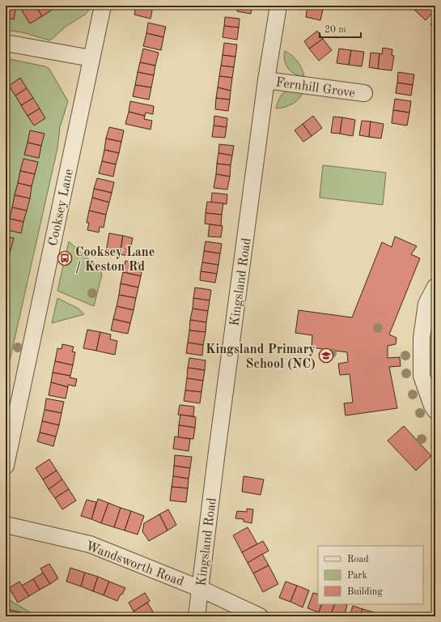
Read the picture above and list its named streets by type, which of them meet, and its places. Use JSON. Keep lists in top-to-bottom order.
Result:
{
  "streets": {
    "street": [
      "Fernhill Grove",
      "Cooksey Lane",
      "Kingsland Road",
      "Wandsworth Road"
    ]
  },
  "crossings": [
    ["Fernhill Grove", "Kingsland Road"],
    ["Kingsland Road", "Wandsworth Road"]
  ],
  "places": {
    "bus stop": ["Cooksey Lane / Keston Rd"],
    "school or university": ["Kingsland Primary School (NC)"]
  },
  "legend": ["Road", "Park", "Building"],
  "scale_bar": "20 m"
}
